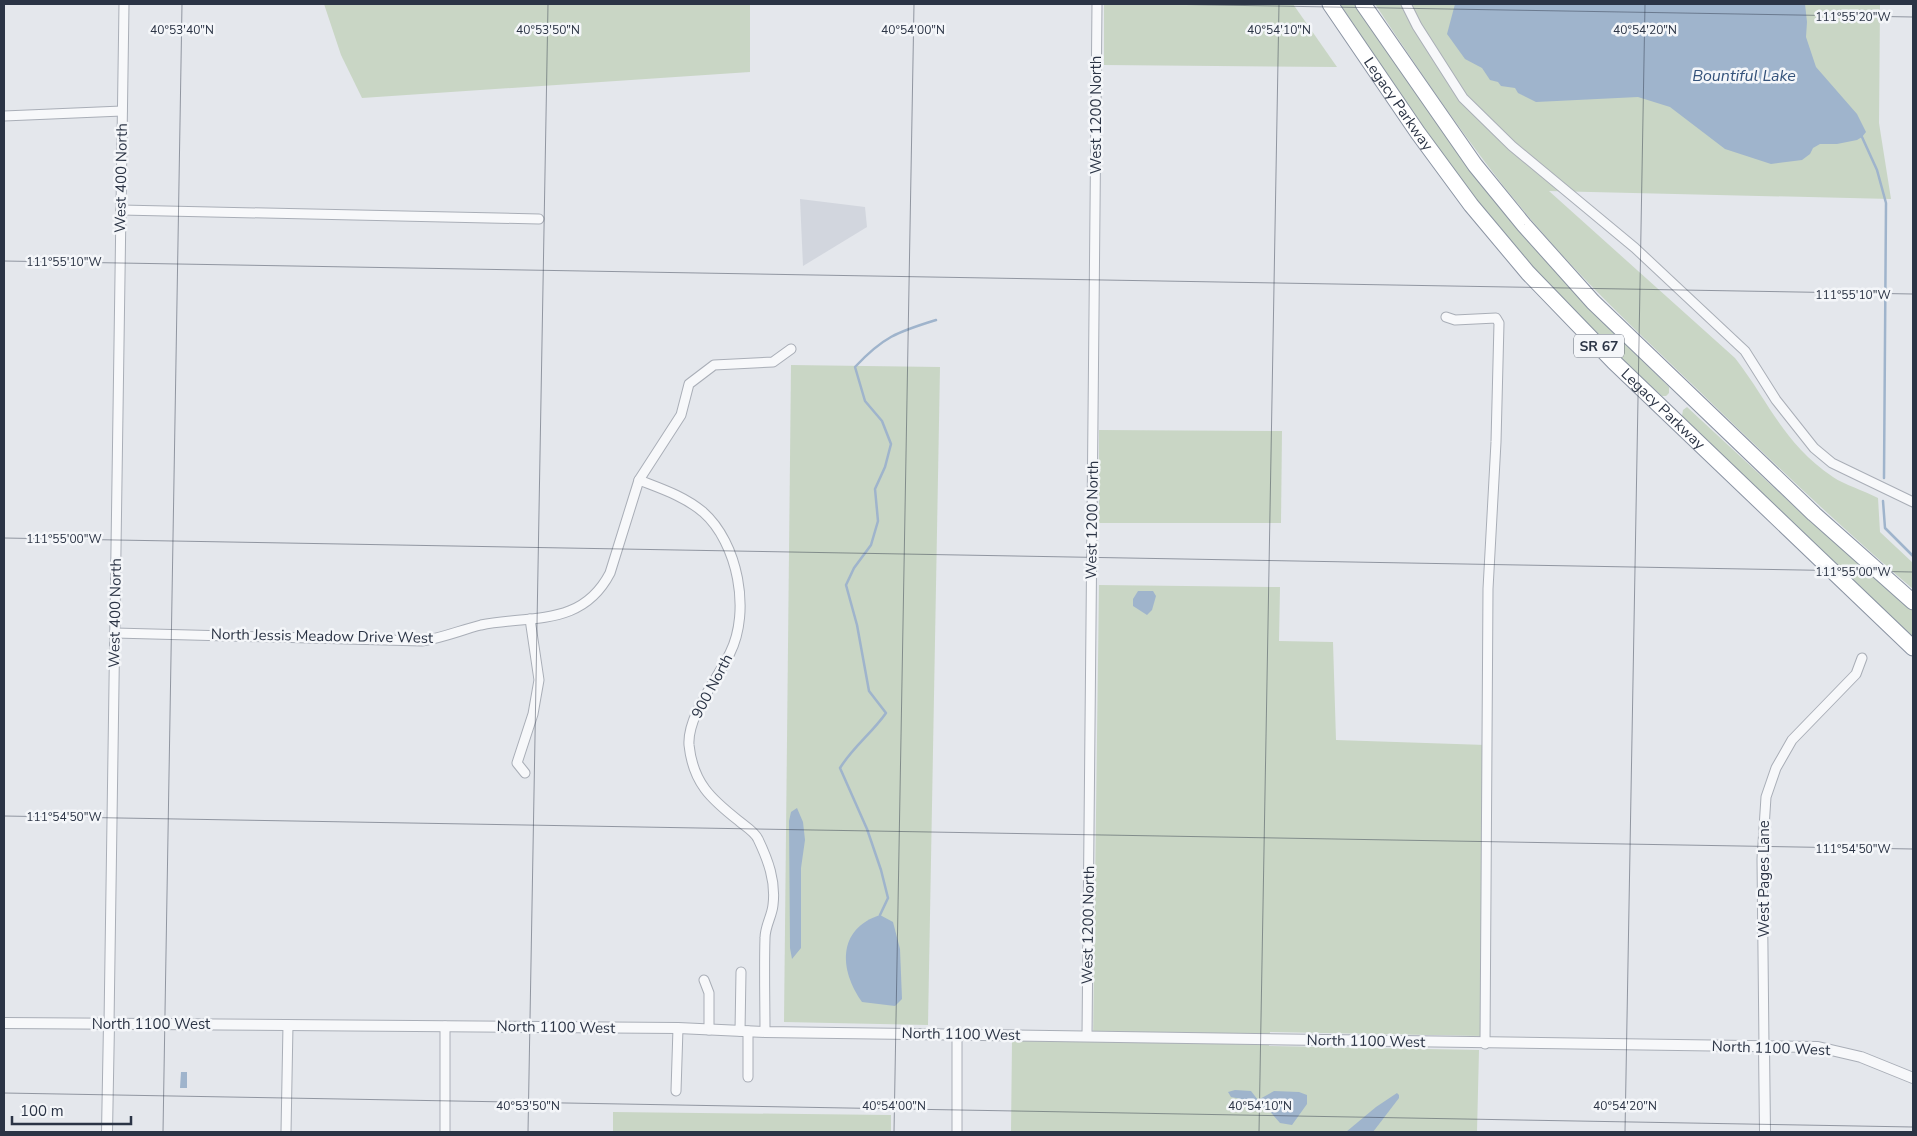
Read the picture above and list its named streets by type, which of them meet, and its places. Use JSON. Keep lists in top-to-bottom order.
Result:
{
  "streets": {
    "highway": ["Legacy Parkway", "SR 67"],
    "street": [
      "West 1200 North",
      "West 400 North",
      "North Jessis Meadow Drive West",
      "900 North",
      "West Pages Lane",
      "North 1100 West"
    ]
  },
  "crossings": [
    ["West 1200 North", "North 1100 West"],
    ["West 400 North", "North Jessis Meadow Drive West"],
    ["West 400 North", "North 1100 West"],
    ["North Jessis Meadow Drive West", "900 North"],
    ["900 North", "North 1100 West"],
    ["West Pages Lane", "North 1100 West"]
  ],
  "water": ["Bountiful Lake"],
  "scale_bar": "100 m",
  "coordinates": [
    "111°55'20\"W",
    "40°53'40\"N",
    "40°53'50\"N",
    "40°54'00\"N",
    "40°54'10\"N",
    "40°54'20\"N",
    "111°55'10\"W",
    "111°55'00\"W",
    "111°54'50\"W"
  ]
}
